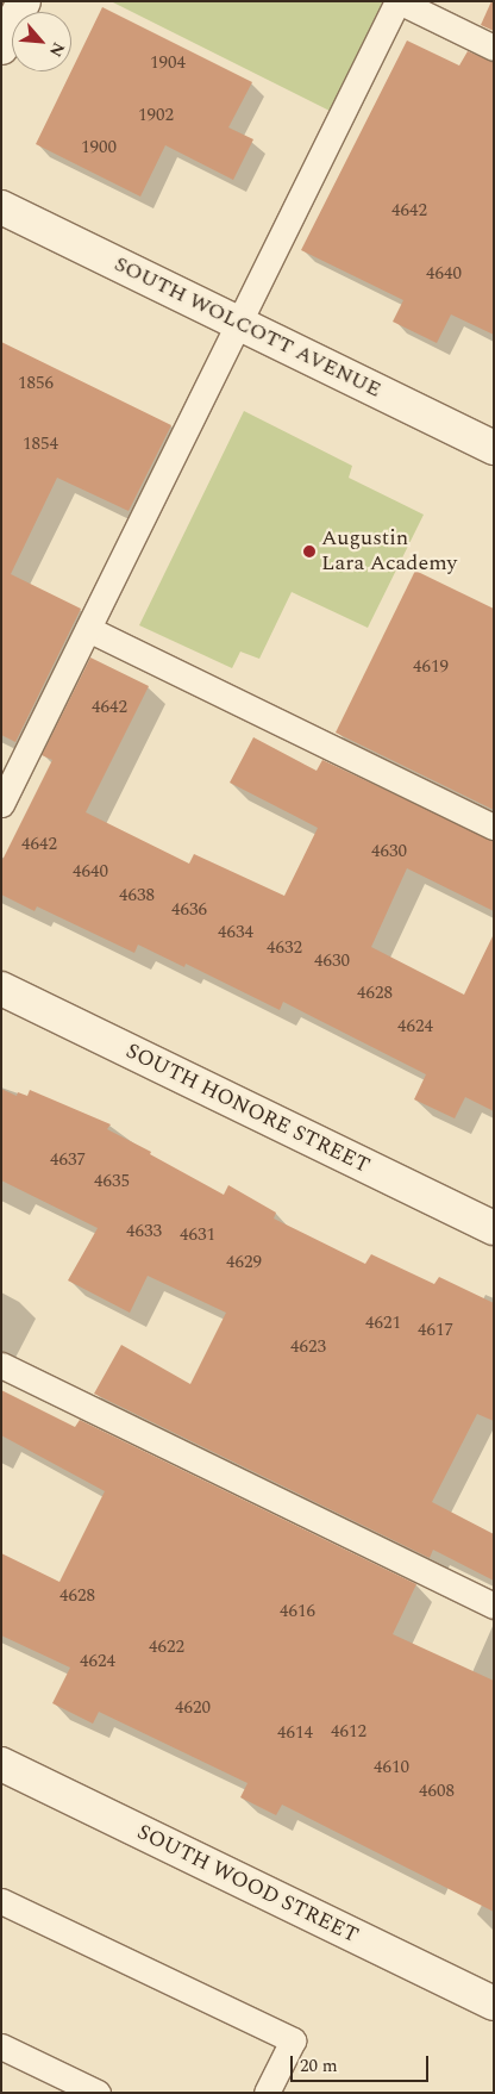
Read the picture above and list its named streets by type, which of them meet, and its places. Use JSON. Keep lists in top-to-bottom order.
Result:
{
  "streets": {
    "street": ["SOUTH WOLCOTT AVENUE", "SOUTH HONORE STREET", "SOUTH WOOD STREET"]
  },
  "places": ["Augustin Lara Academy"],
  "house_numbers": [
    "1904",
    "1902",
    "1900",
    "4642",
    "4640",
    "1856",
    "1854",
    "4619",
    "4642",
    "4642",
    "4630",
    "4640",
    "4638",
    "4636",
    "4634",
    "4632",
    "4630",
    "4628",
    "4624",
    "4637",
    "4635",
    "4633",
    "4631",
    "4629",
    "4621",
    "4617",
    "4623",
    "4628",
    "4616",
    "4622",
    "4624",
    "4620",
    "4612",
    "4614",
    "4610",
    "4608"
  ],
  "scale_bar": "20 m",
  "north": "bottom right"
}
